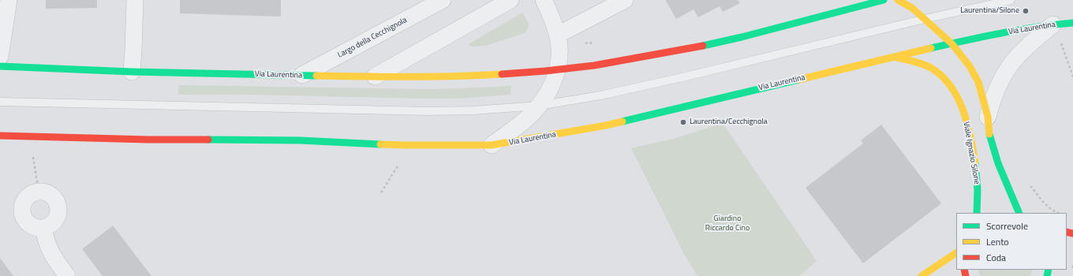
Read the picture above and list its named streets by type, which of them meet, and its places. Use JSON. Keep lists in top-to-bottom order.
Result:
{
  "streets": {
    "main road": ["Via Laurentina", "Viale Ignazio Silone"],
    "street": ["Largo della Cecchignola"]
  },
  "crossings": [
    ["Via Laurentina", "Largo della Cecchignola"],
    ["Via Laurentina", "Viale Ignazio Silone"]
  ],
  "parks": ["Giardino Riccardo Cino"],
  "places": ["Laurentina/Silone", "Laurentina/Cecchignola"],
  "legend": ["Scorrevole", "Lento", "Coda"]
}
